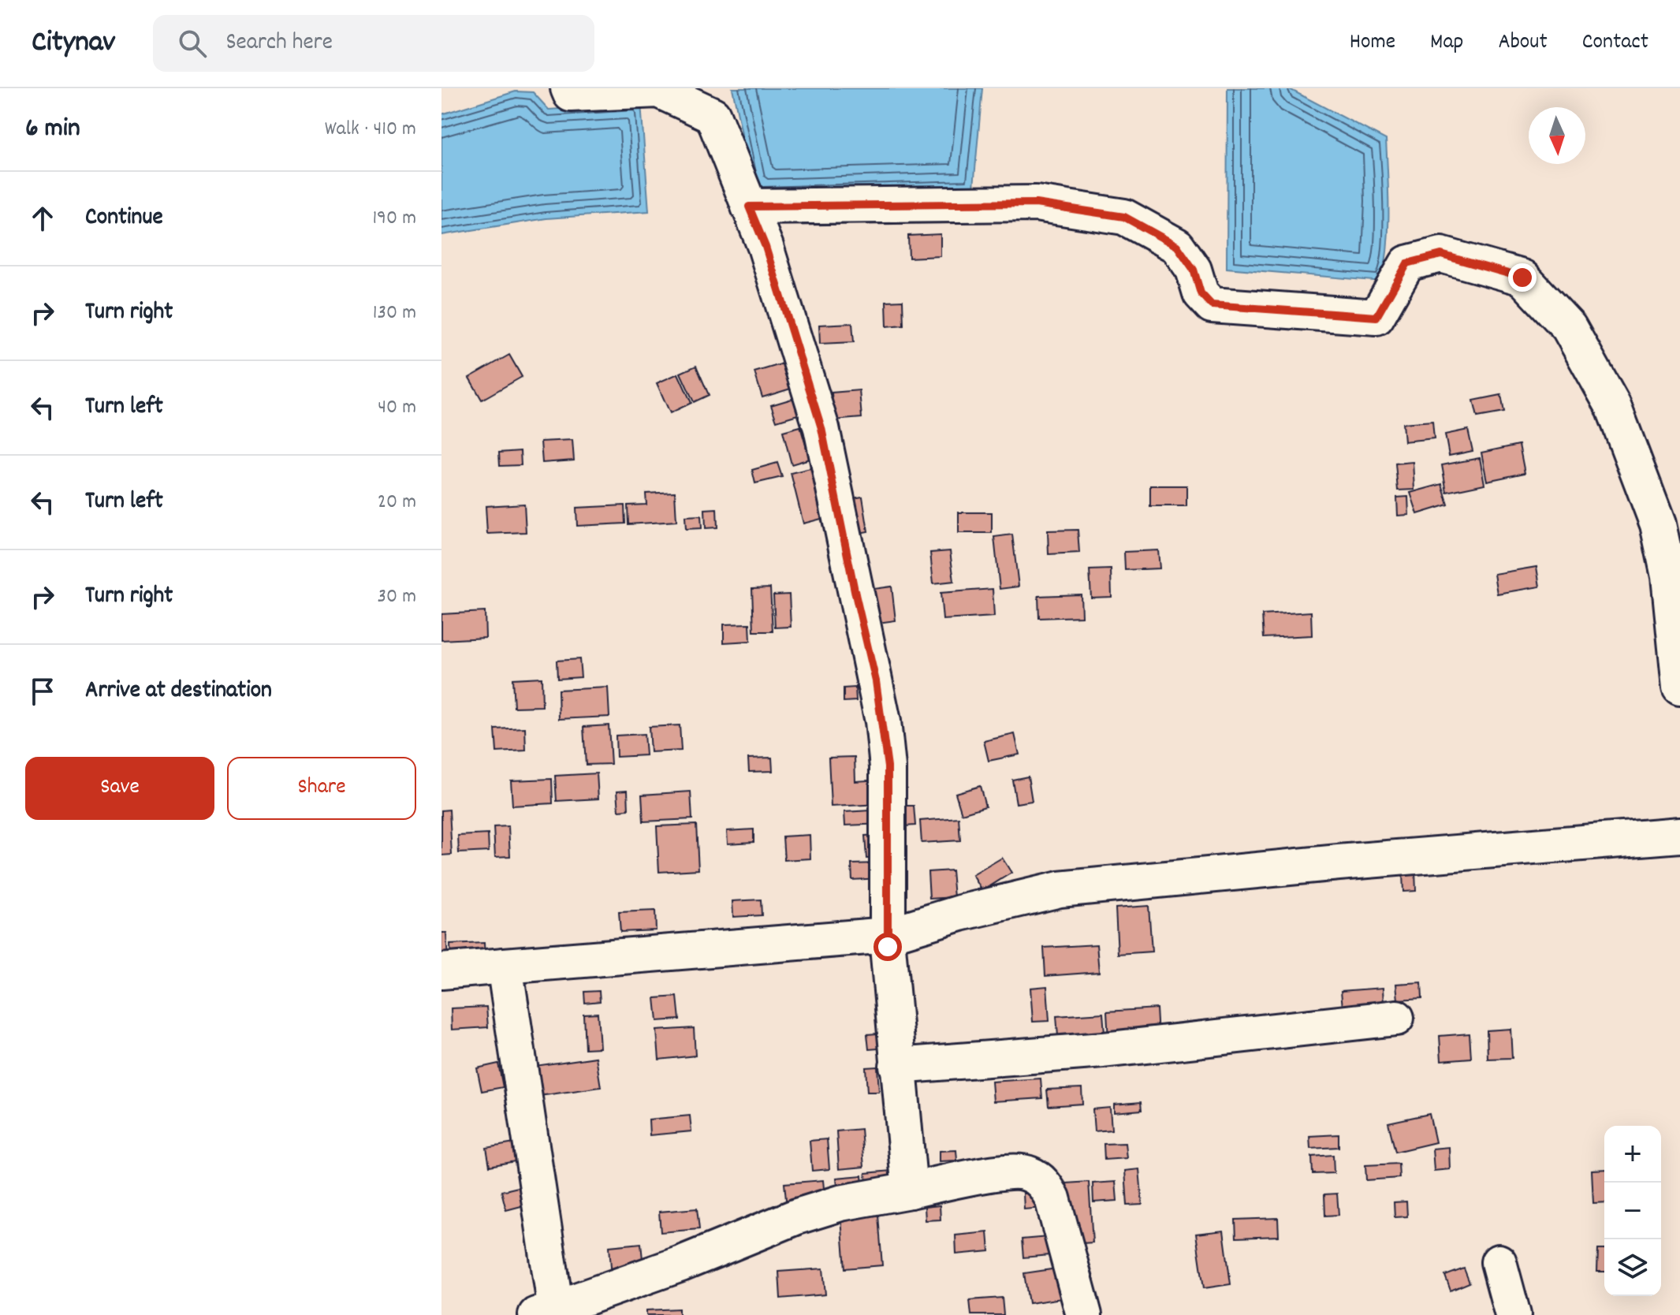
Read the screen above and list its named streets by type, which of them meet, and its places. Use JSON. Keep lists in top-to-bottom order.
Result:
{
  "north": "bottom",
  "page": {
    "header": "Citynav",
    "search": "Search here",
    "nav": [
      "Home",
      "Map",
      "About",
      "Contact"
    ],
    "heading": ["6 min", "Walk · 410 m"],
    "list": [
      ["Continue", "190 m"],
      ["Turn right", "130 m"],
      ["Turn left", "40 m"],
      ["Turn left", "20 m"],
      ["Turn right", "30 m"],
      "Arrive at destination"
    ],
    "buttons": ["Save", "Share"],
    "map_buttons": ["+", "−"]
  }
}
